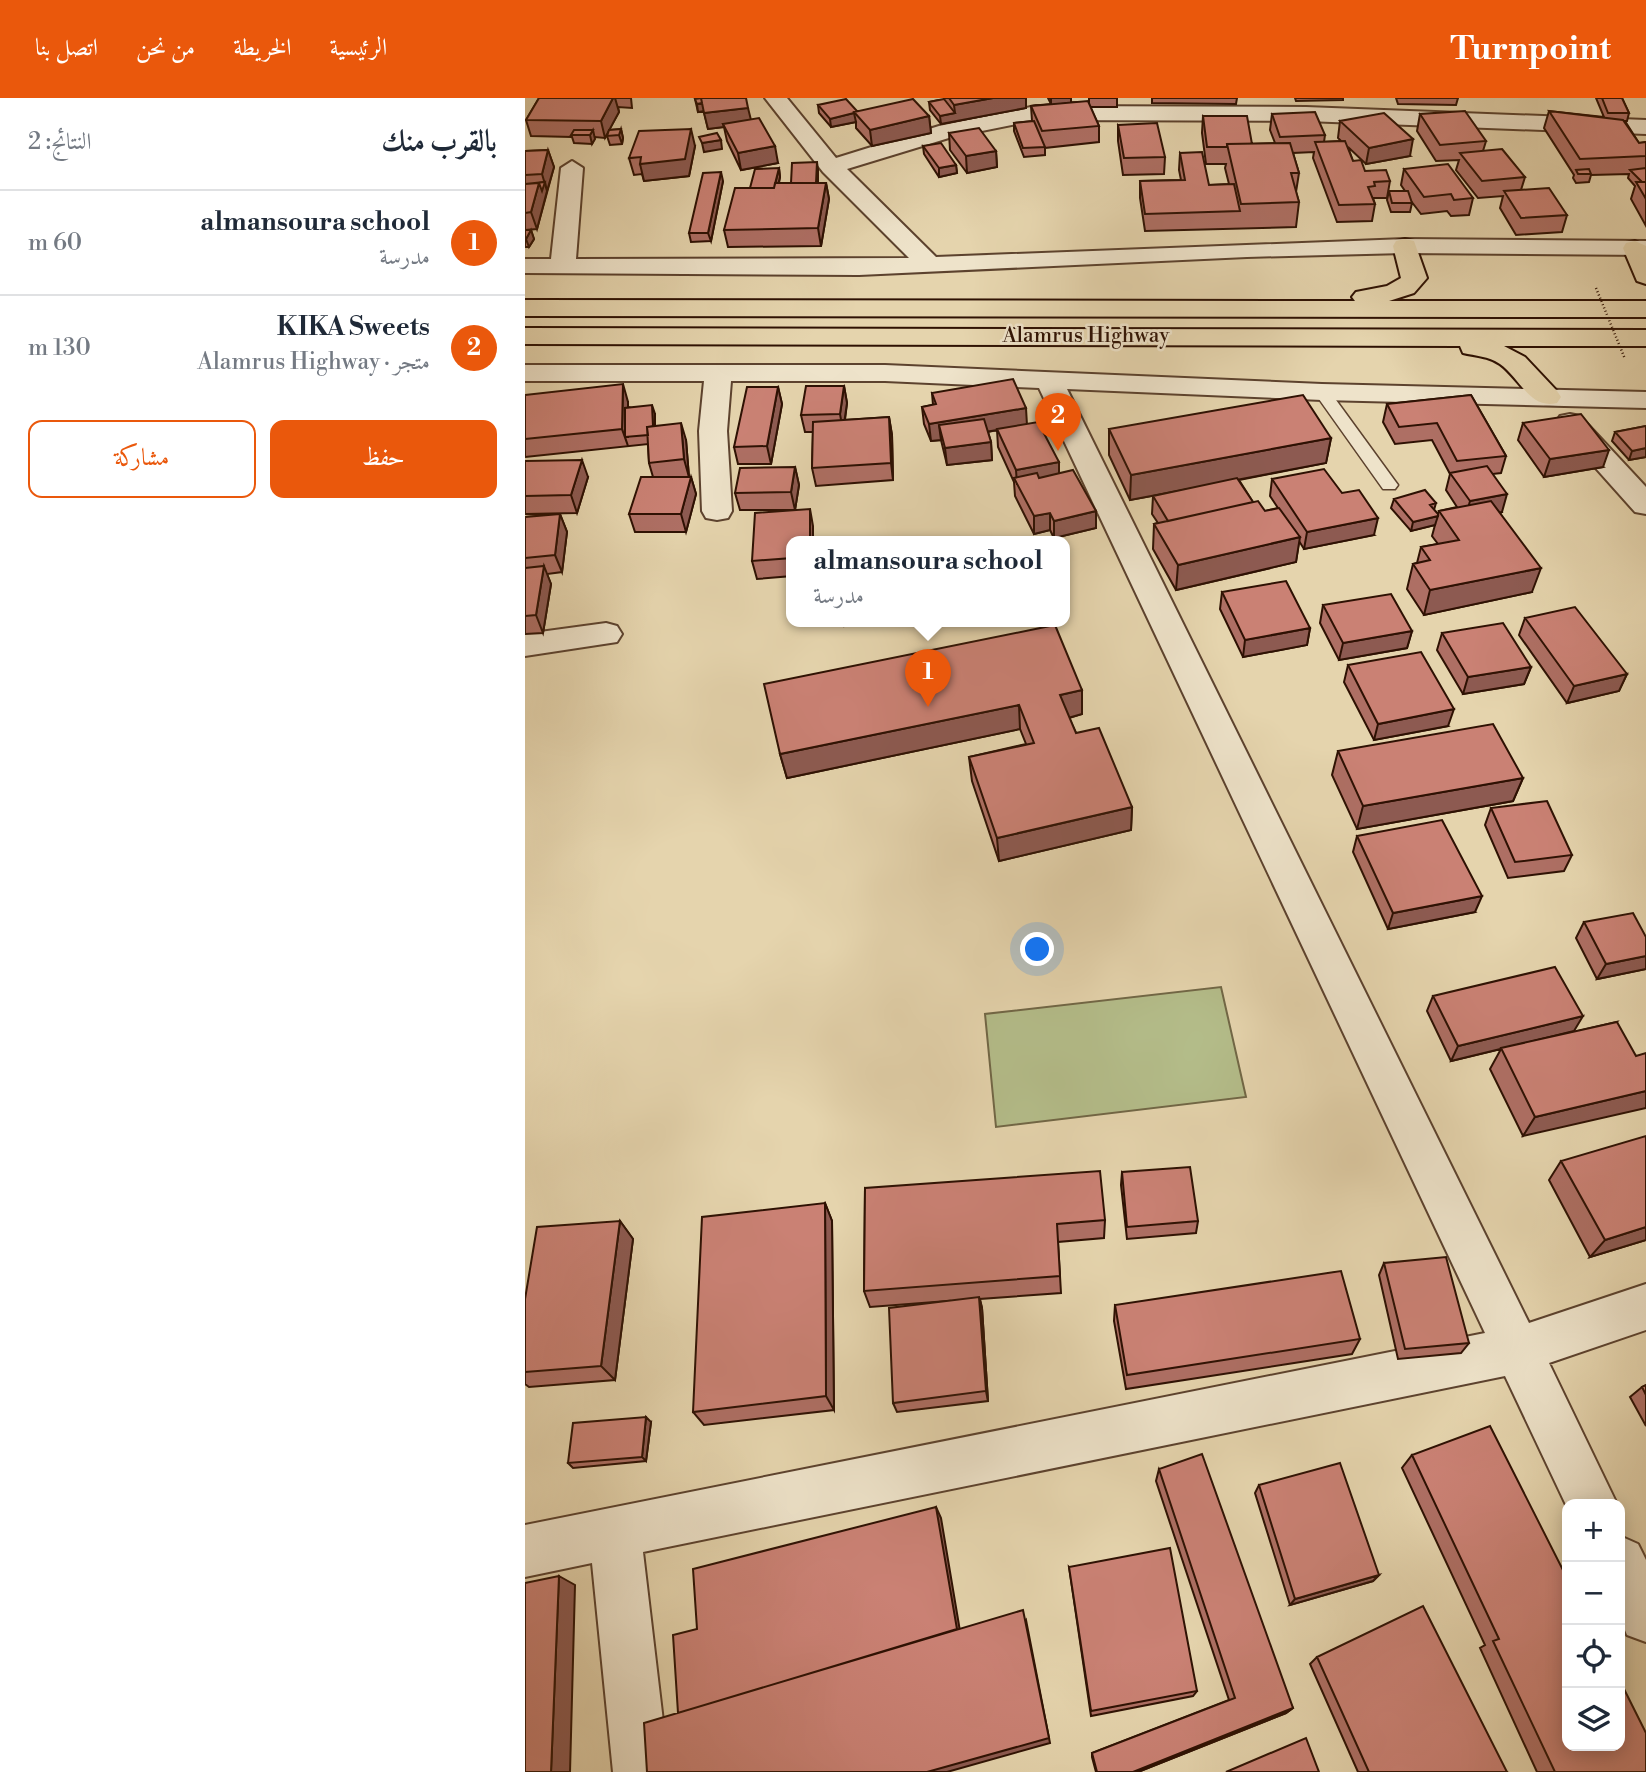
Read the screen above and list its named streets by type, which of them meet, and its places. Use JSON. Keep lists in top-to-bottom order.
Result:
{
  "streets": {
    "main road": ["Alamrus Highway"]
  },
  "page": {
    "header": "Turnpoint",
    "nav": [
      "الرئيسية",
      "الخريطة",
      "من نحن",
      "اتصل بنا"
    ],
    "heading": ["بالقرب منك", "النتائج: 2"],
    "list": [
      {
        "mark": "1",
        "name": "almansoura school",
        "note": "مدرسة",
        "value": "60 m"
      },
      {
        "mark": "2",
        "name": "KIKA Sweets",
        "note": "متجر · Alamrus Highway",
        "value": "130 m"
      }
    ],
    "pins": ["2", "1"],
    "buttons": ["حفظ", "مشاركة"],
    "popup": ["almansoura school", "مدرسة"],
    "map_buttons": ["+", "−"]
  }
}
